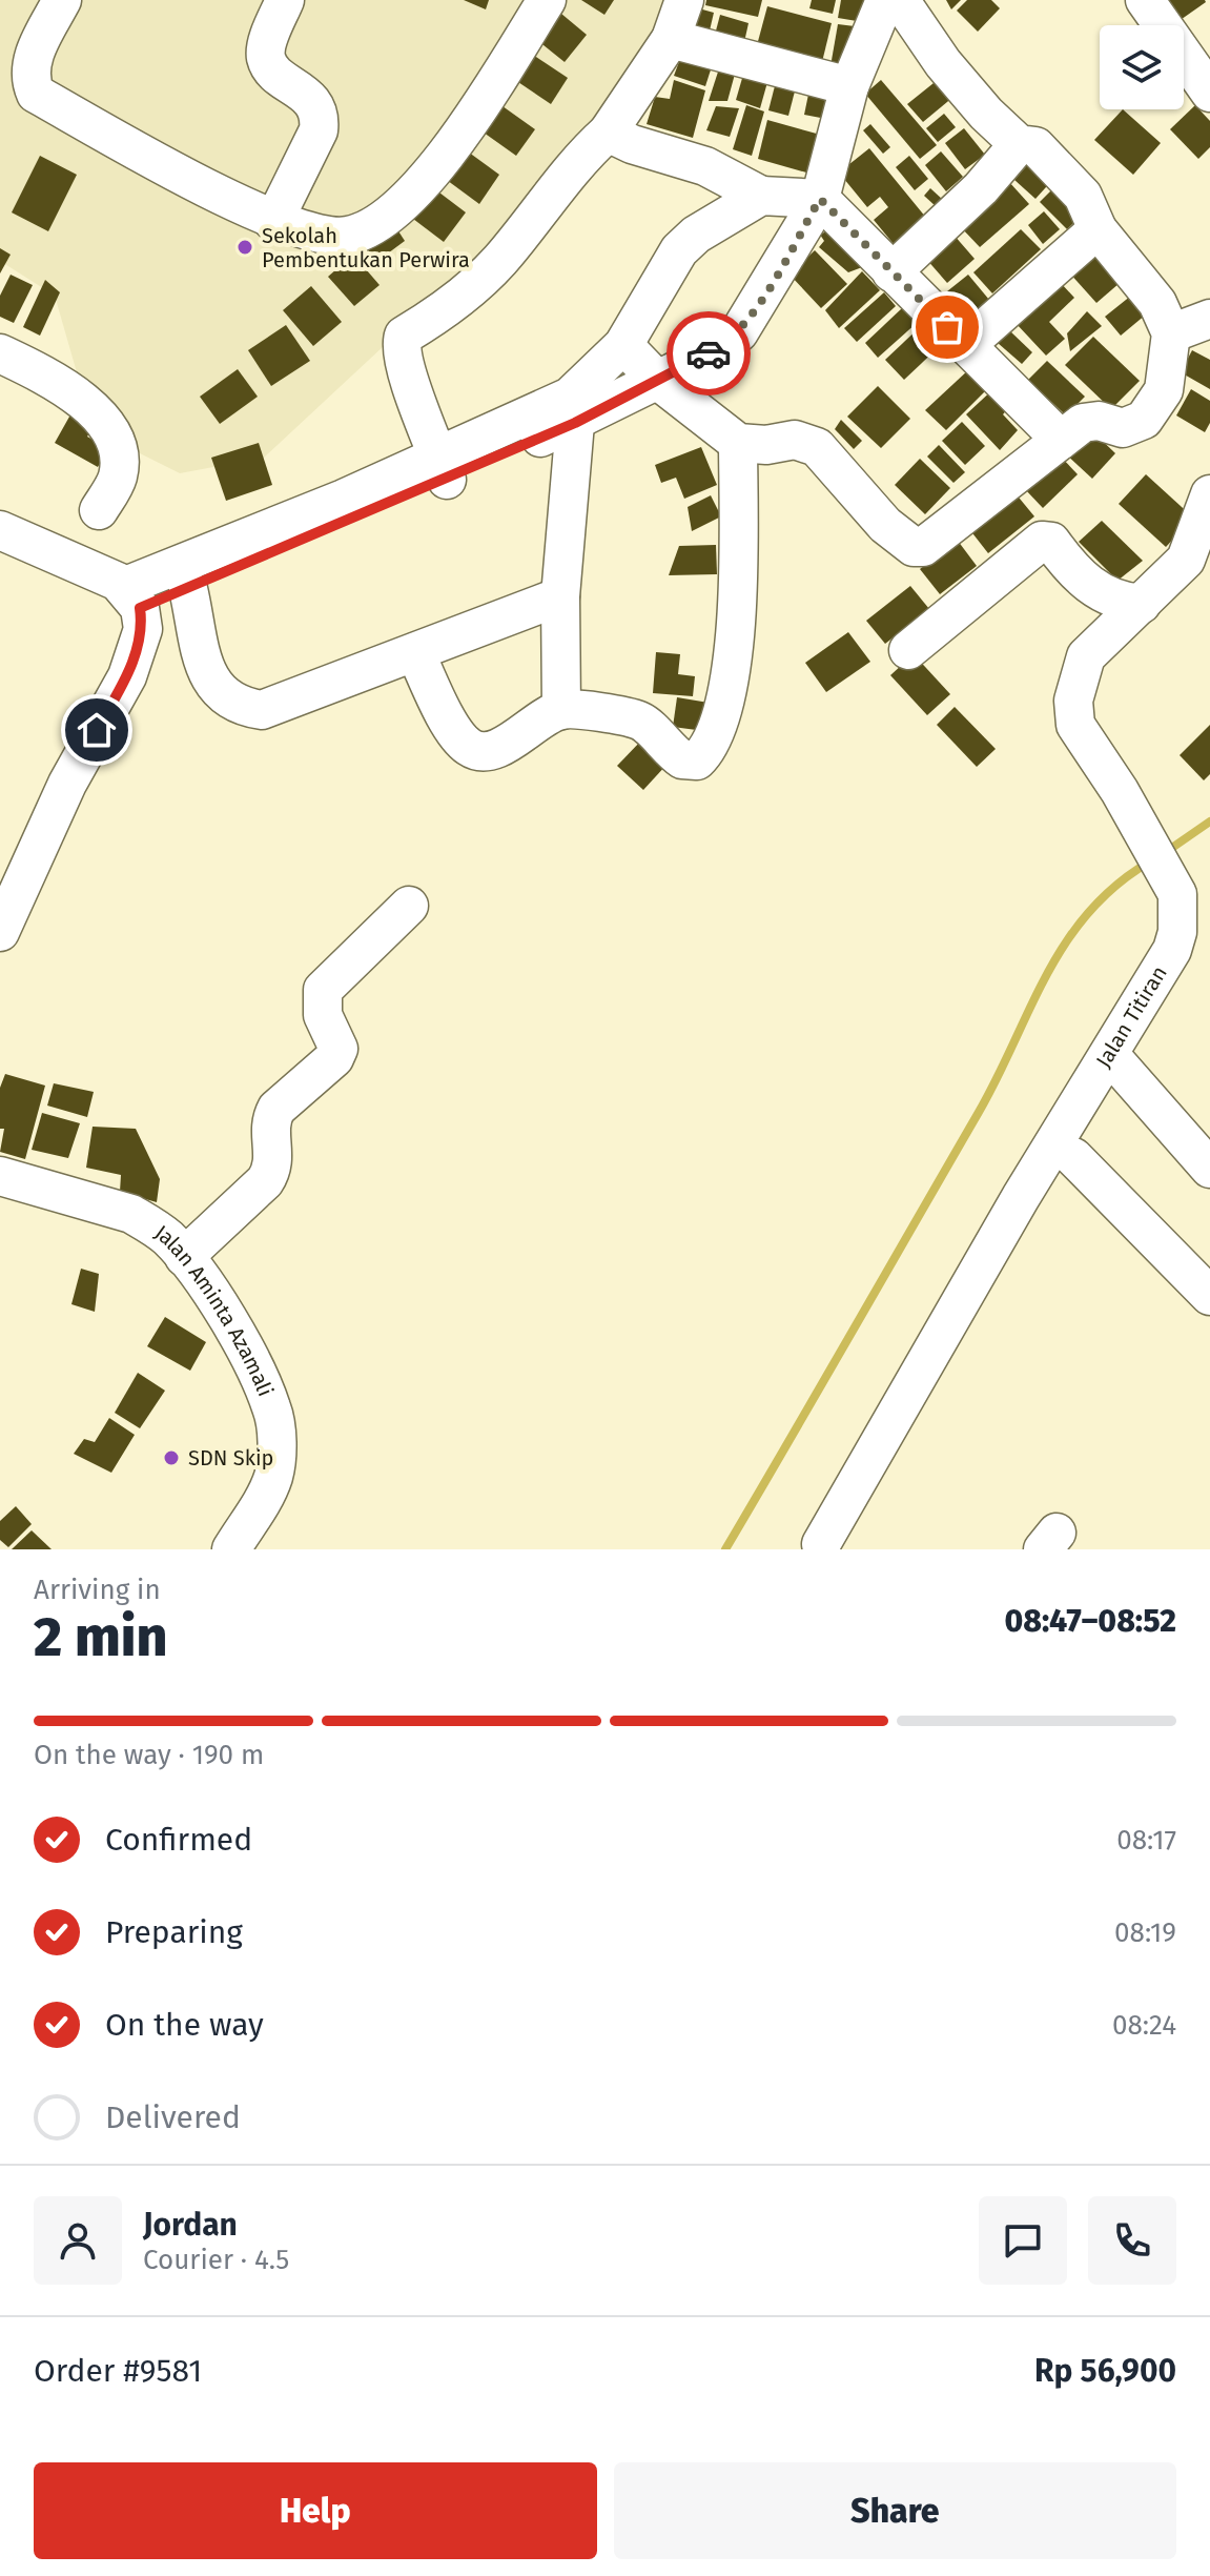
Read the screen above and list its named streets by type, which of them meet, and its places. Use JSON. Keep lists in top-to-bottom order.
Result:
{
  "streets": {
    "street": ["Jalan Titiran", "Jalan Aminta Azamali"]
  },
  "places": ["Sekolah Pembentukan Perwira", "SDN Skip"],
  "page": {
    "heading": ["2 min", "Arriving in", "08:47–08:52"],
    "panel": [
      "Jordan",
      "Courier · 4.5",
      "Order #9581",
      "Rp 56,900"
    ],
    "bar": "On the way · 190 m",
    "list": [
      ["Confirmed", "08:17"],
      ["Preparing", "08:19"],
      ["On the way", "08:24"],
      "Delivered"
    ],
    "buttons": ["Help", "Share"]
  }
}
